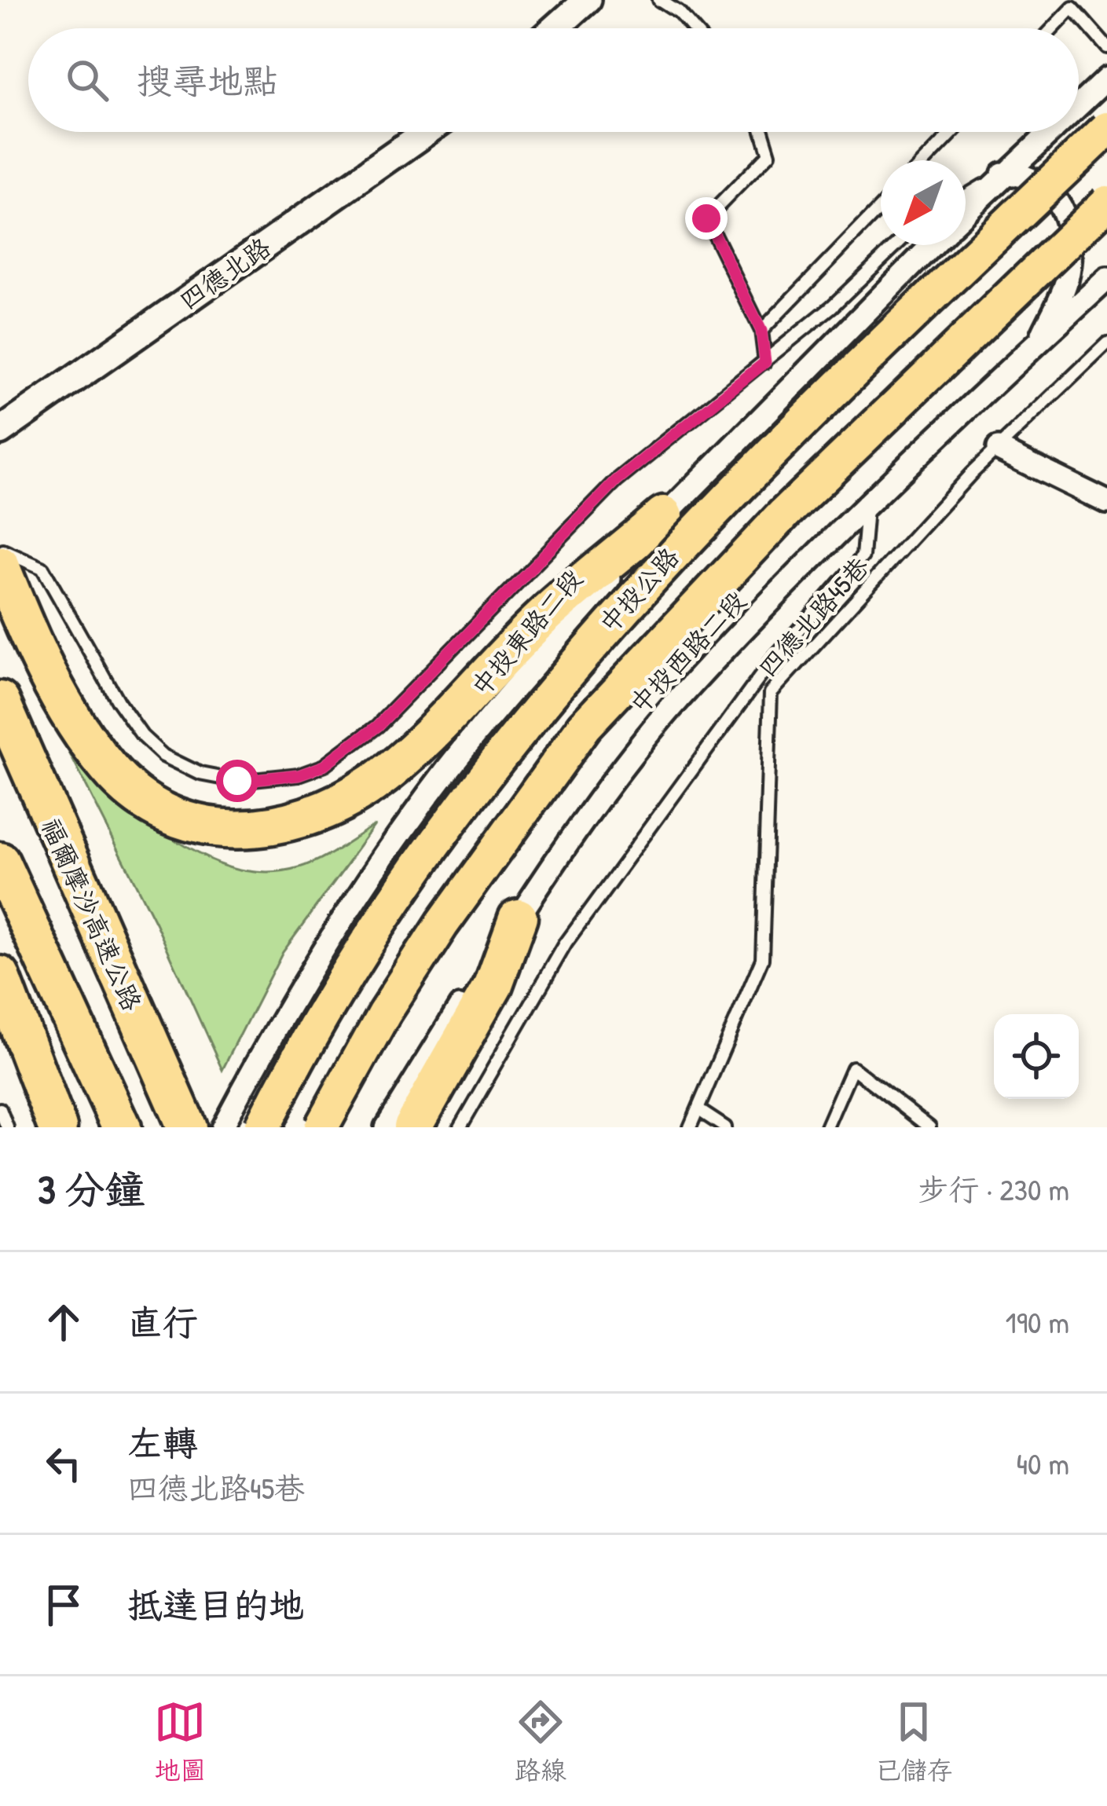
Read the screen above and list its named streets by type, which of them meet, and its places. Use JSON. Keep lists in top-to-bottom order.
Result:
{
  "streets": {
    "highway": ["福爾摩沙高速公路"],
    "main road": ["中投公路"],
    "street": ["四德北路", "中投東路二段", "中投西路二段"],
    "lane": ["四德北路45巷"]
  },
  "north": "bottom left",
  "page": {
    "search": "搜尋地點",
    "heading": ["3 分鐘", "步行 · 230 m"],
    "list": [
      ["直行", "190 m"],
      ["左轉", "四德北路45巷", "40 m"],
      "抵達目的地"
    ],
    "nav": ["地圖", "路線", "已儲存"]
  }
}
